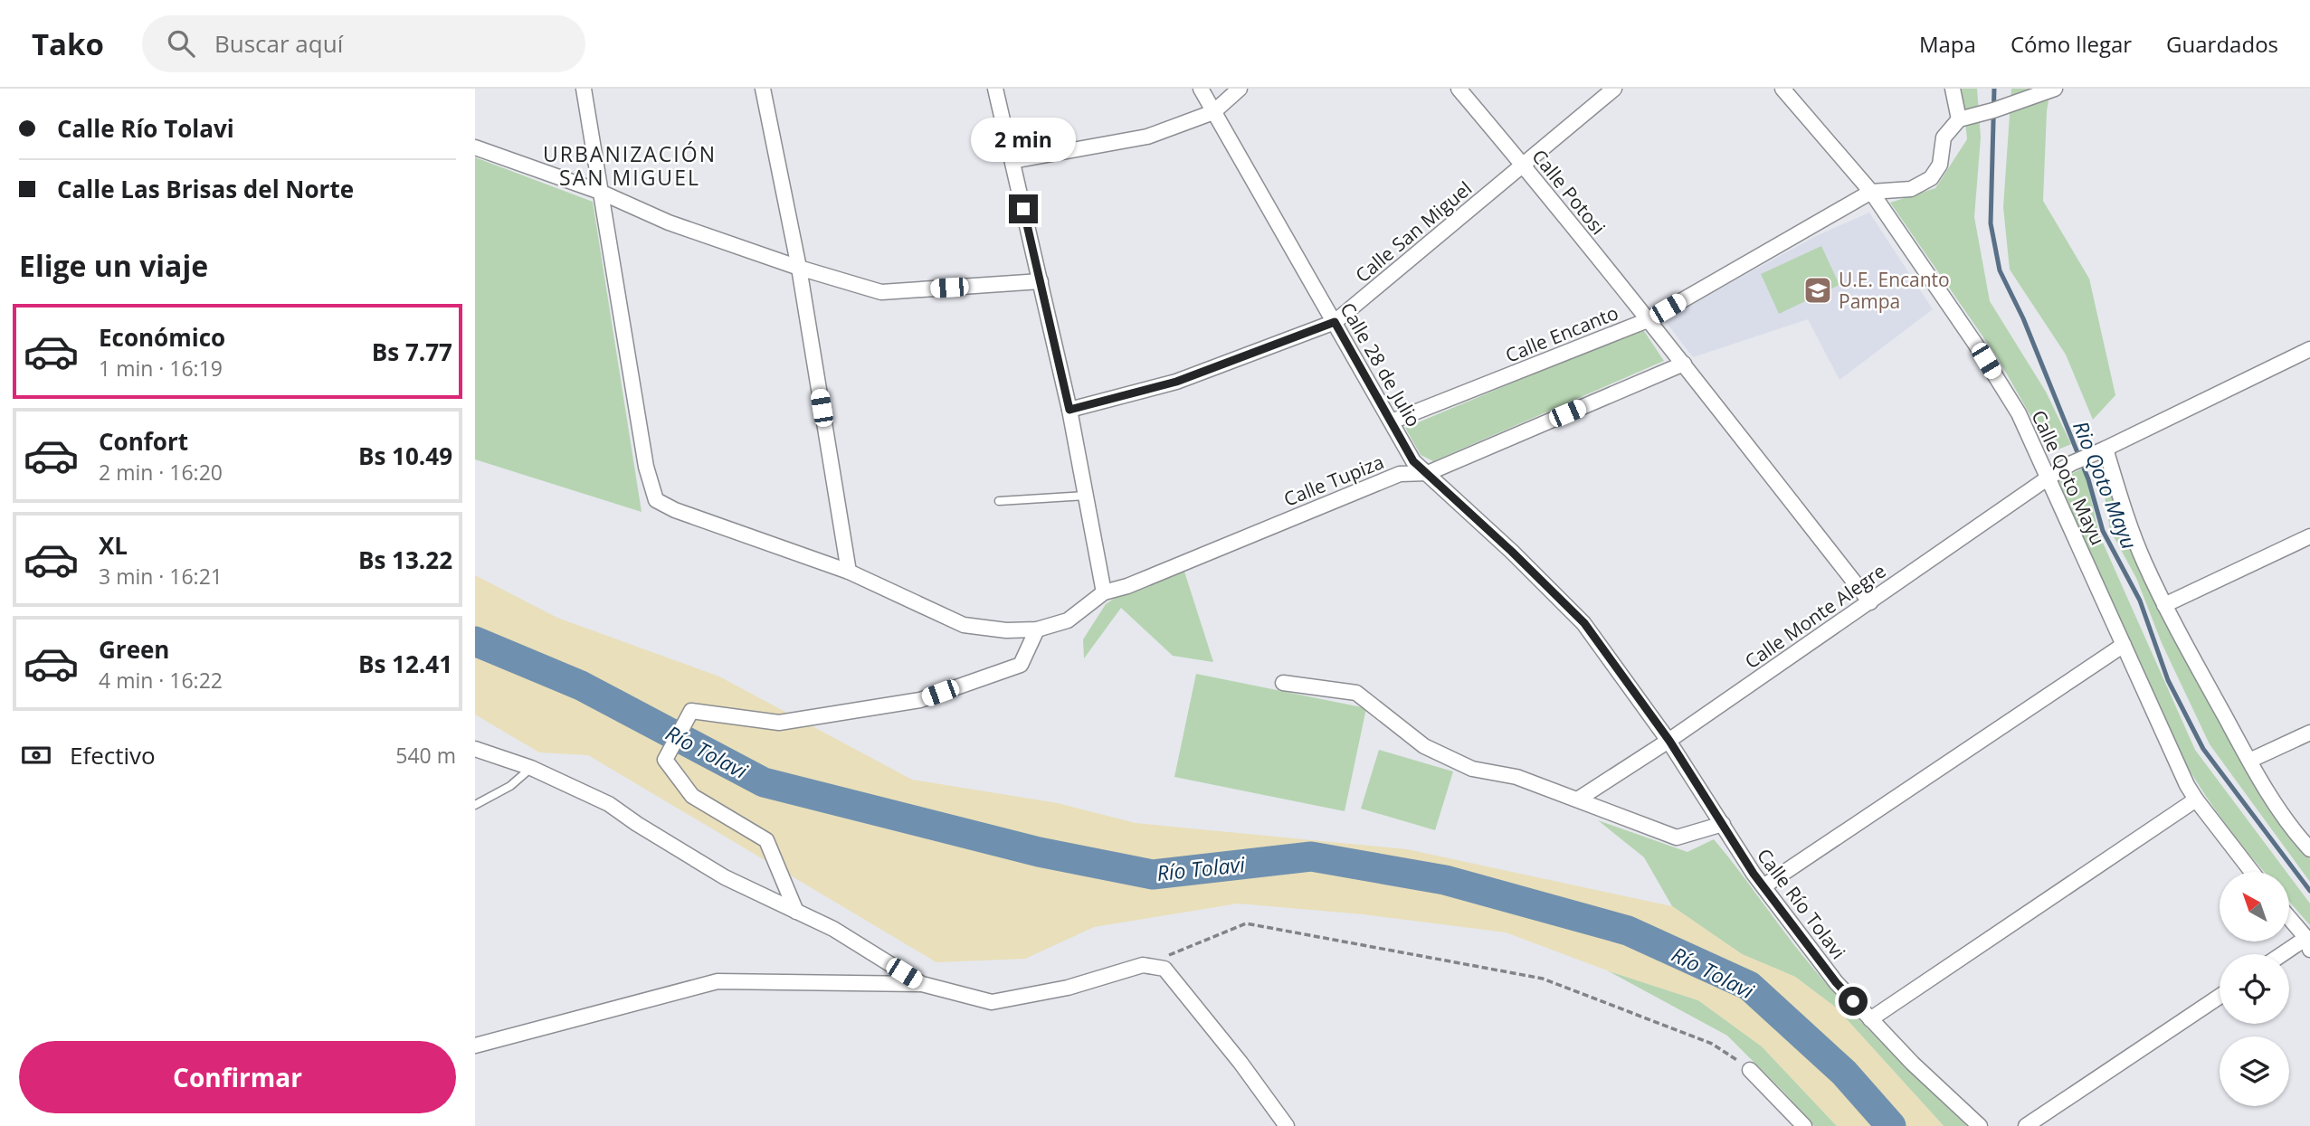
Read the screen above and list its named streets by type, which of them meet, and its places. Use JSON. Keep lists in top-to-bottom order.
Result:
{
  "streets": {
    "street": [
      "Calle Potosi",
      "Calle San Miguel",
      "Calle Encanto",
      "Calle 28 de Julio",
      "Calle Qoto Mayu",
      "Calle Tupiza",
      "Calle Monte Alegre",
      "Calle Río Tolavi"
    ]
  },
  "crossings": [
    ["Calle Potosi", "Calle San Miguel"],
    ["Calle Potosi", "Calle Encanto"],
    ["Calle Potosi", "Calle Tupiza"],
    ["Calle Potosi", "Calle Monte Alegre"],
    ["Calle San Miguel", "Calle 28 de Julio"],
    ["Calle Encanto", "Calle 28 de Julio"],
    ["Calle Encanto", "Calle Qoto Mayu"],
    ["Calle 28 de Julio", "Calle Tupiza"],
    ["Calle 28 de Julio", "Calle Monte Alegre"],
    ["Calle 28 de Julio", "Calle Río Tolavi"],
    ["Calle Qoto Mayu", "Calle Monte Alegre"],
    ["Calle Monte Alegre", "Calle Río Tolavi"]
  ],
  "districts": ["URBANIZACIÓN SAN MIGUEL"],
  "water": ["Rio Qoto Mayu", "Río Tolavi"],
  "places": {
    "school or university": ["U.E. Encanto Pampa"]
  },
  "north": "top left",
  "page": {
    "header": "Tako",
    "search": "Buscar aquí",
    "nav": ["Mapa", "Cómo llegar", "Guardados"],
    "banner": ["Calle Río Tolavi", "Calle Las Brisas del Norte"],
    "bubble": "2 min",
    "heading": "Elige un viaje",
    "list": [
      {
        "name": "Económico",
        "note": "1 min · 16:19",
        "value": "Bs 7.77"
      },
      {
        "name": "Confort",
        "note": "2 min · 16:20",
        "value": "Bs 10.49"
      },
      {
        "name": "XL",
        "note": "3 min · 16:21",
        "value": "Bs 13.22"
      },
      {
        "name": "Green",
        "note": "4 min · 16:22",
        "value": "Bs 12.41"
      }
    ],
    "pay": ["Efectivo", "540 m"],
    "buttons": "Confirmar"
  }
}
